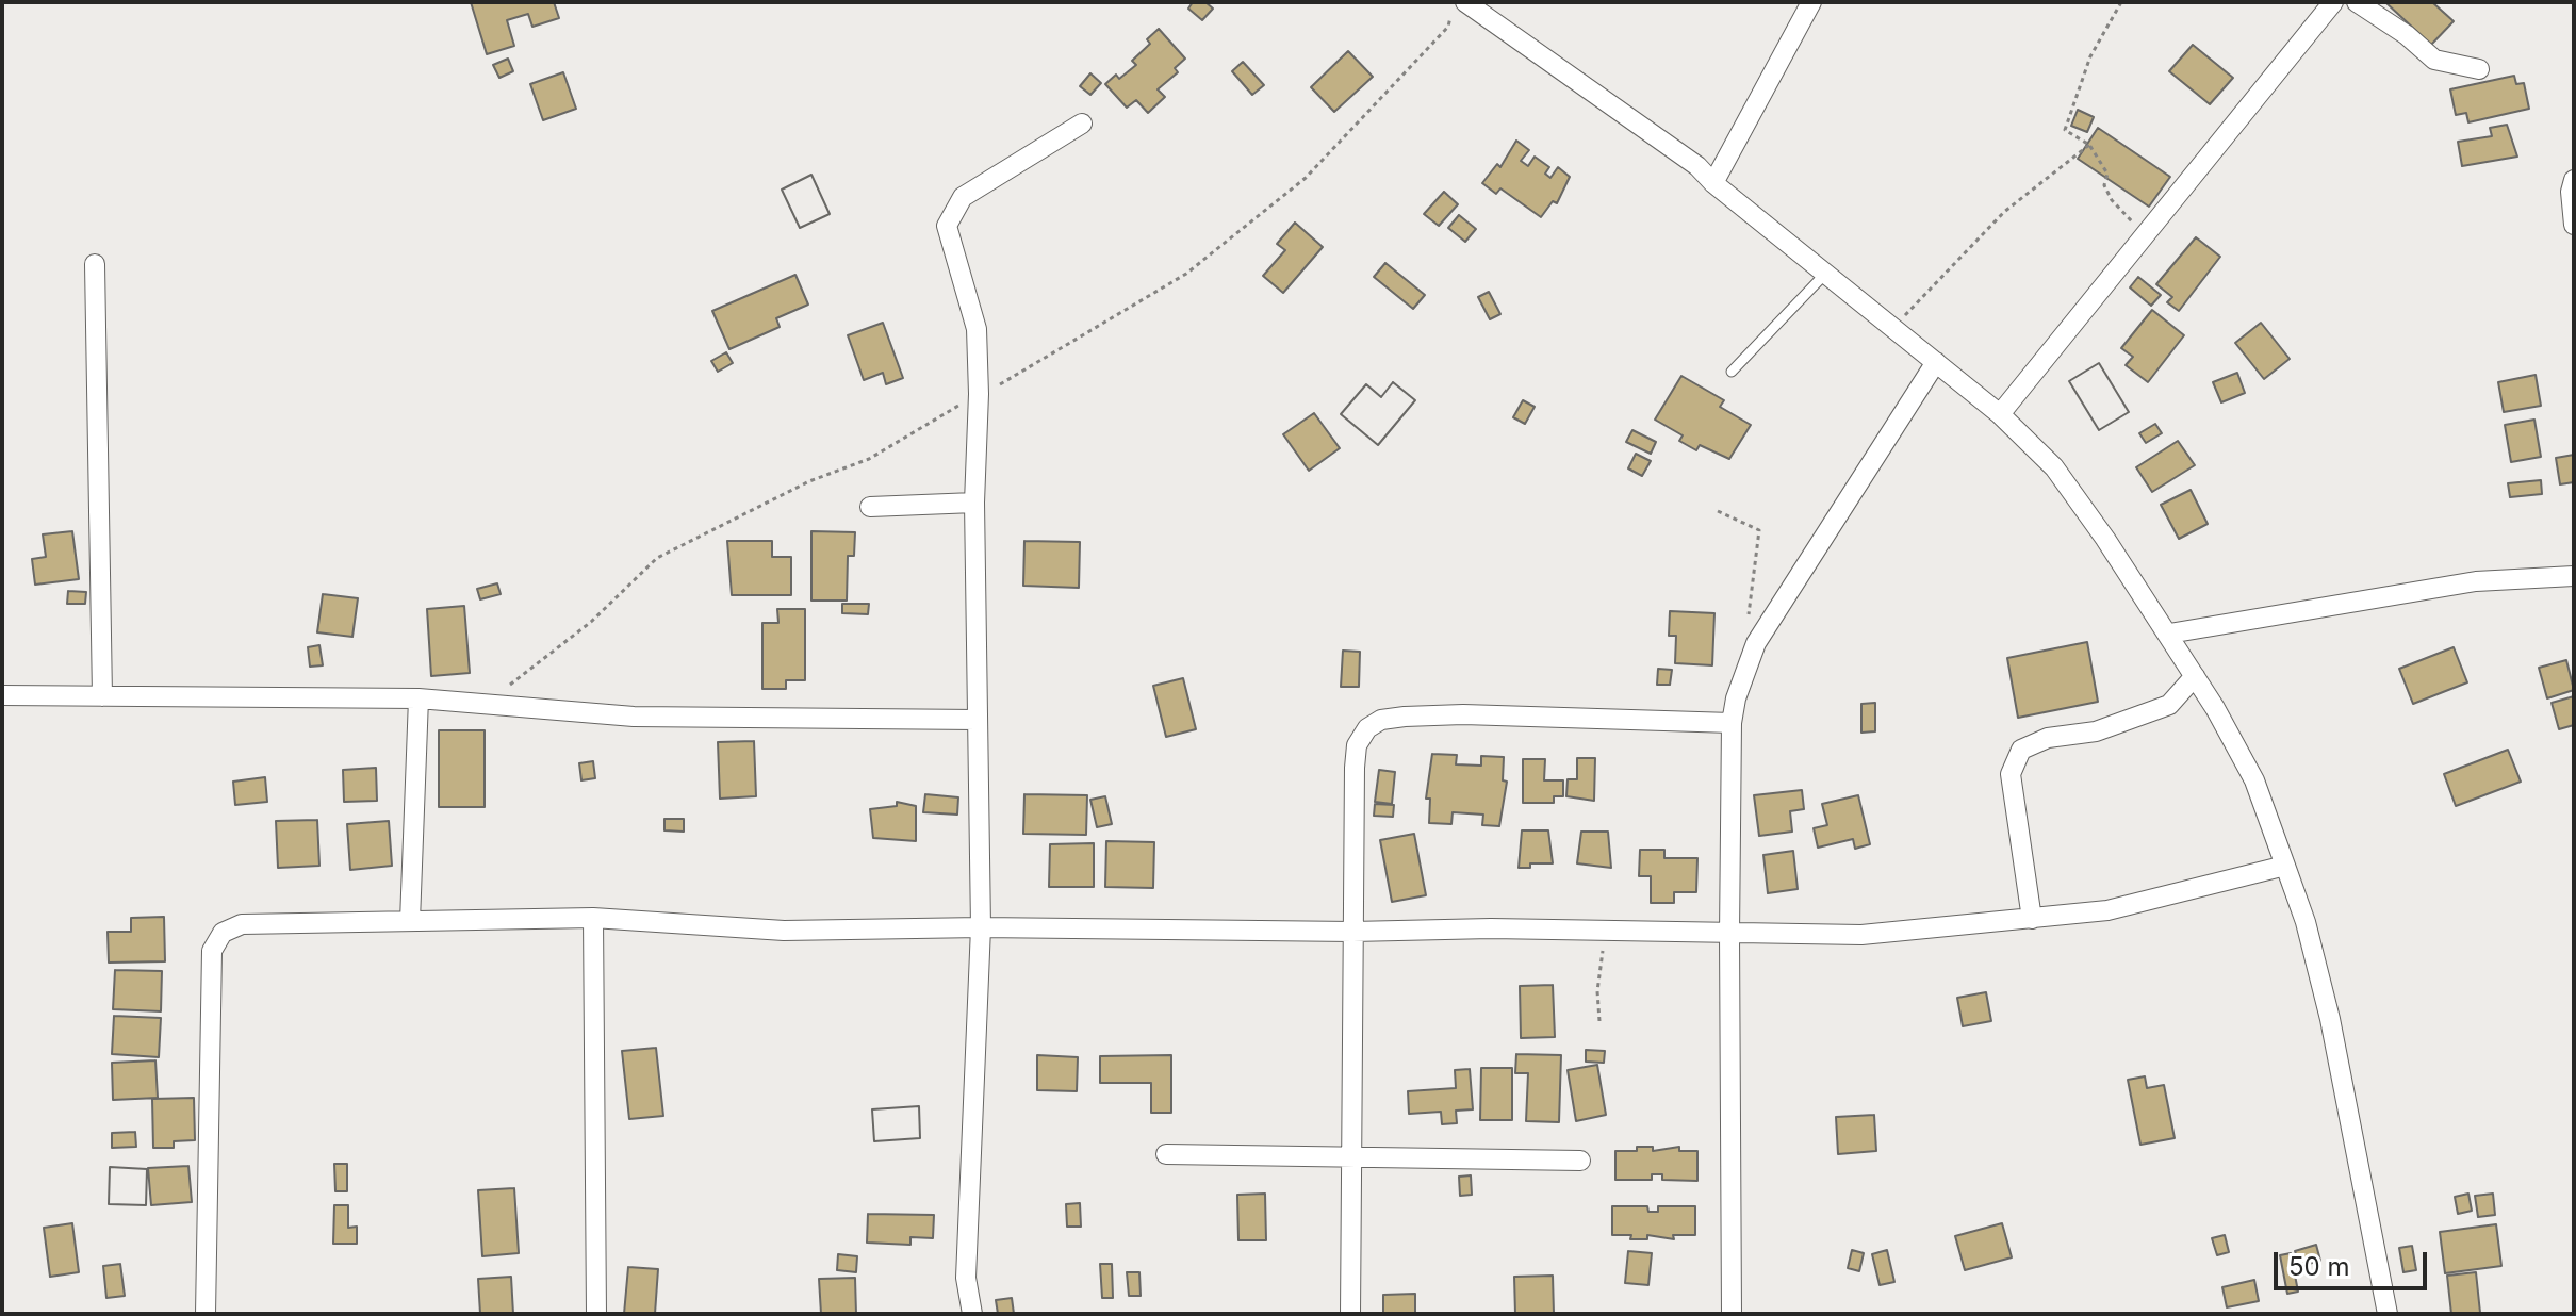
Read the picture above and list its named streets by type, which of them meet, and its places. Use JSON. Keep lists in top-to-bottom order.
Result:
{
  "scale_bar": "50 m"
}
